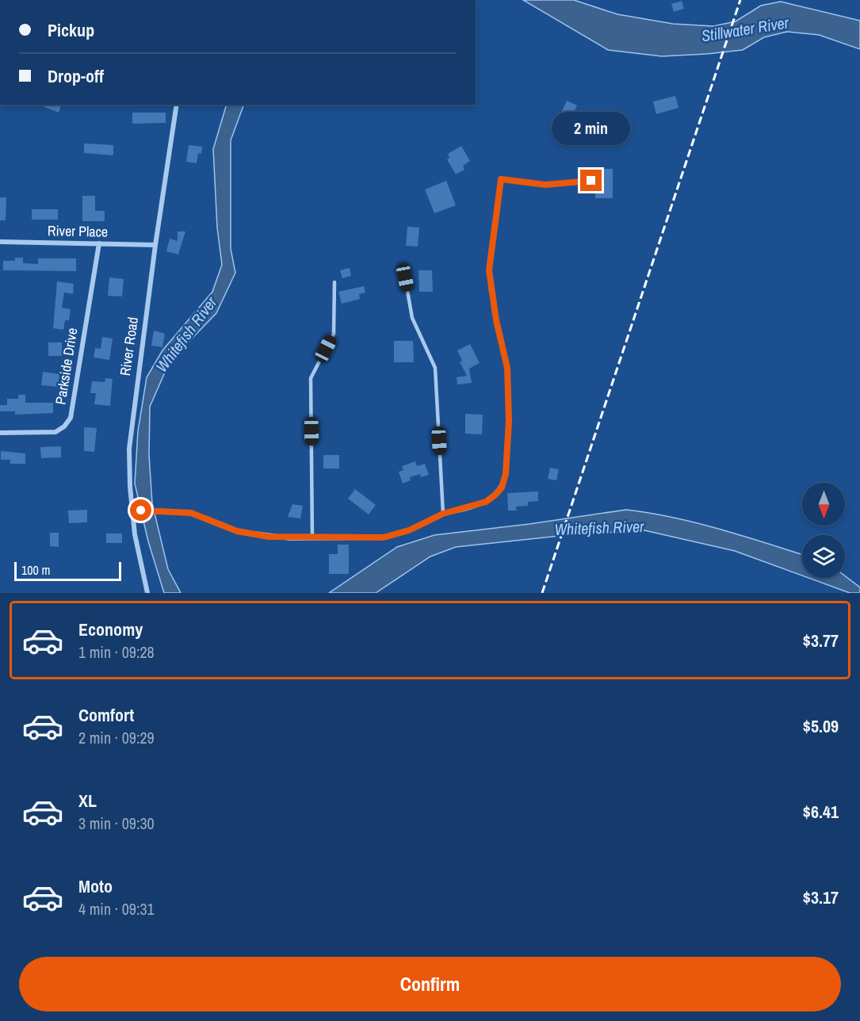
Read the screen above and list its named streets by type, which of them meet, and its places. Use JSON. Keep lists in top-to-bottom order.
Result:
{
  "streets": {
    "street": ["River Place", "River Road", "Parkside Drive"]
  },
  "crossings": [
    ["River Place", "River Road"],
    ["River Place", "Parkside Drive"]
  ],
  "water": ["Stillwater River", "Whitefish River"],
  "scale_bar": "100 m",
  "north": "bottom",
  "page": {
    "banner": ["Pickup", "Drop-off"],
    "bubble": "2 min",
    "scale": "100 m",
    "list": [
      {
        "name": "Economy",
        "note": "1 min · 09:28",
        "value": "$3.77"
      },
      {
        "name": "Comfort",
        "note": "2 min · 09:29",
        "value": "$5.09"
      },
      {
        "name": "XL",
        "note": "3 min · 09:30",
        "value": "$6.41"
      },
      {
        "name": "Moto",
        "note": "4 min · 09:31",
        "value": "$3.17"
      }
    ],
    "buttons": "Confirm"
  }
}
